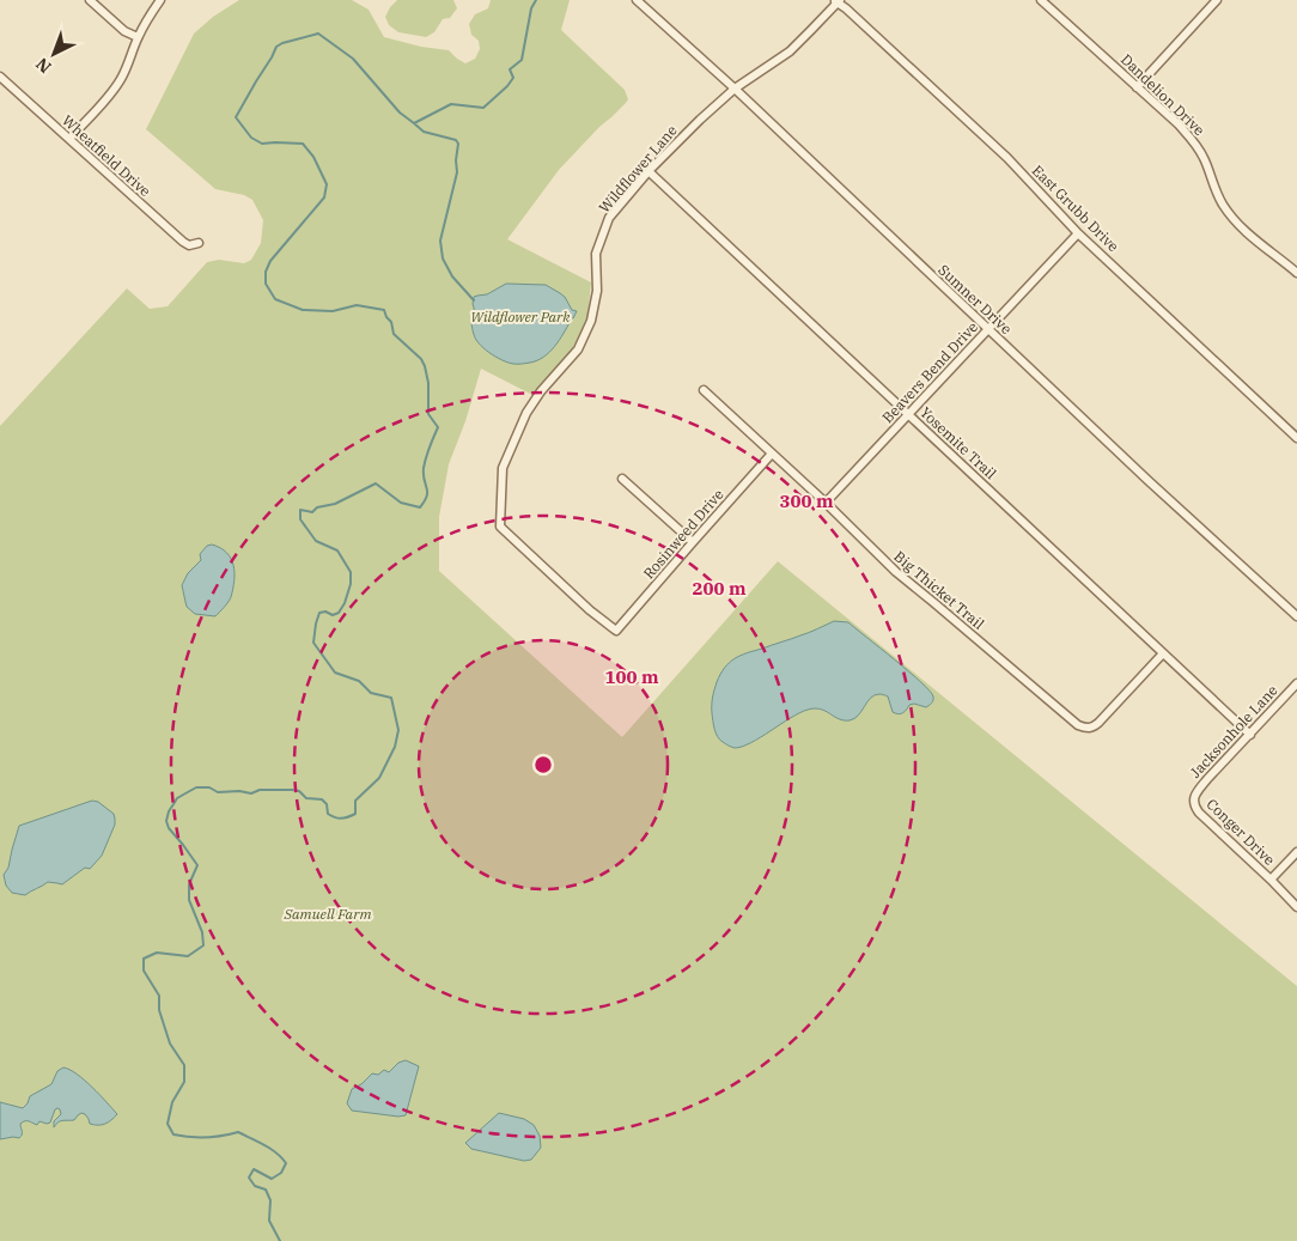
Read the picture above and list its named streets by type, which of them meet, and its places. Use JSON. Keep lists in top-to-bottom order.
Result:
{
  "streets": {
    "street": [
      "Dandelion Drive",
      "Wheatfield Drive",
      "Wildflower Lane",
      "East Grubb Drive",
      "Sumner Drive",
      "Beavers Bend Drive",
      "Yosemite Trail",
      "Rosinweed Drive",
      "Big Thicket Trail",
      "Jacksonhole Lane",
      "Conger Drive"
    ]
  },
  "crossings": [
    ["Wildflower Lane", "East Grubb Drive"],
    ["Wildflower Lane", "Sumner Drive"],
    ["Wildflower Lane", "Yosemite Trail"],
    ["Wildflower Lane", "Rosinweed Drive"],
    ["East Grubb Drive", "Beavers Bend Drive"],
    ["Sumner Drive", "Beavers Bend Drive"],
    ["Beavers Bend Drive", "Yosemite Trail"],
    ["Beavers Bend Drive", "Big Thicket Trail"],
    ["Yosemite Trail", "Big Thicket Trail"],
    ["Yosemite Trail", "Jacksonhole Lane"],
    ["Rosinweed Drive", "Big Thicket Trail"],
    ["Jacksonhole Lane", "Conger Drive"]
  ],
  "parks": ["Wildflower Park", "Samuell Farm"],
  "north": "bottom left",
  "rings": ["300 m", "200 m", "100 m"]
}
